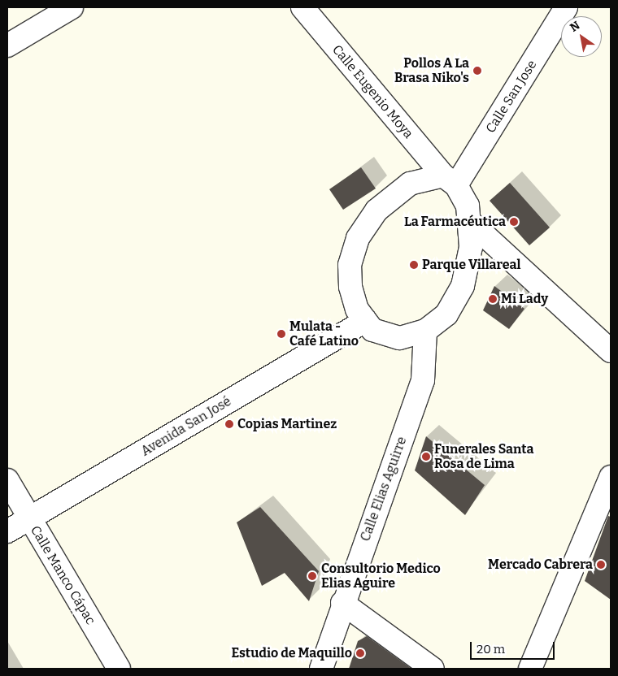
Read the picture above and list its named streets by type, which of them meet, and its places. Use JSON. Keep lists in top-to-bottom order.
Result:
{
  "streets": {
    "street": [
      "Calle Eugenio Moya",
      "Calle San Jose",
      "Avenida San José",
      "Calle Elias Aguirre",
      "Calle Manco Cápac"
    ]
  },
  "crossings": [
    ["Calle Eugenio Moya", "Calle San Jose"],
    ["Calle Eugenio Moya", "Avenida San José"],
    ["Calle Eugenio Moya", "Calle Elias Aguirre"],
    ["Calle San Jose", "Avenida San José"],
    ["Calle San Jose", "Calle Elias Aguirre"],
    ["Avenida San José", "Calle Elias Aguirre"],
    ["Avenida San José", "Calle Manco Cápac"]
  ],
  "places": [
    "Pollos A La Brasa Niko's",
    "La Farmacéutica",
    "Parque Villareal",
    "Mi Lady",
    "Mulata - Café Latino",
    "Copias Martinez",
    "Funerales Santa Rosa de Lima",
    "Mercado Cabrera",
    "Consultorio Medico Elias Aguire",
    "Estudio de Maquillo"
  ],
  "scale_bar": "20 m",
  "north": "top left"
}
